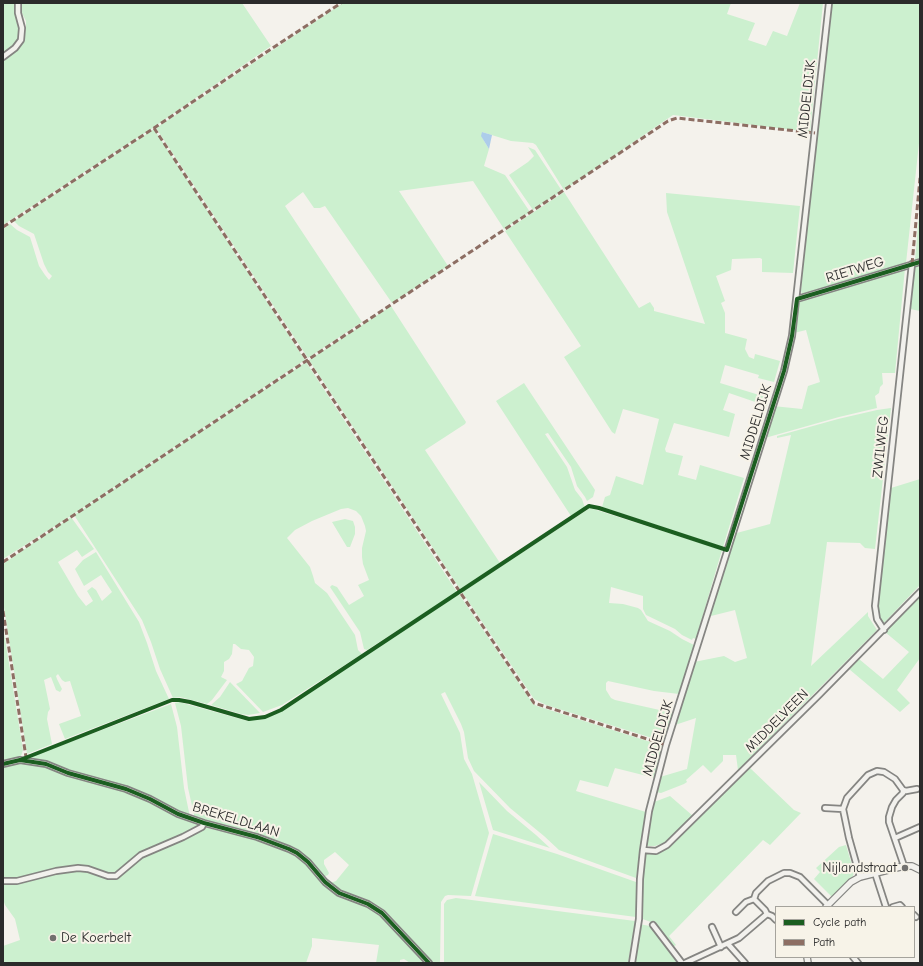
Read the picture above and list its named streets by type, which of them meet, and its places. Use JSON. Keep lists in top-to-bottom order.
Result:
{
  "streets": {
    "street": [
      "MIDDELDIJK",
      "RIETWEG",
      "ZWILWEG",
      "MIDDELVEEN",
      "BREKELDLAAN"
    ]
  },
  "crossings": [
    ["MIDDELDIJK", "RIETWEG"],
    ["MIDDELDIJK", "MIDDELVEEN"],
    ["RIETWEG", "ZWILWEG"],
    ["ZWILWEG", "MIDDELVEEN"]
  ],
  "places": ["Nijlandstraat", "De Koerbelt"],
  "legend": ["Cycle path", "Path"]
}
